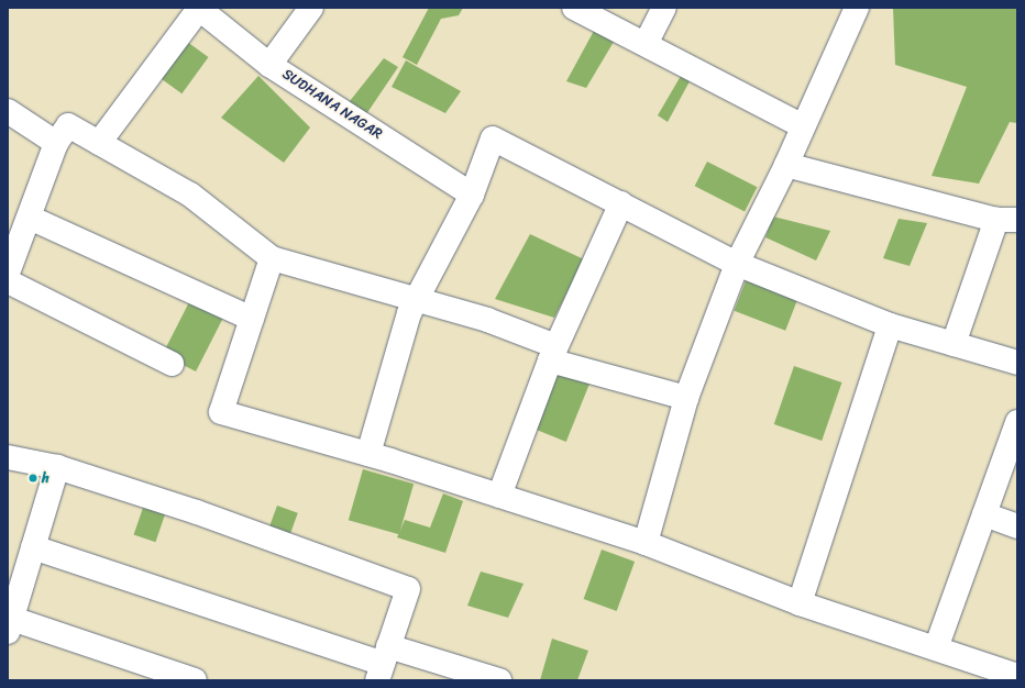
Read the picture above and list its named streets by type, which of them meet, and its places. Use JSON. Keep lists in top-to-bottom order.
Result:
{
  "streets": {
    "street": ["SUDHANA NAGAR"]
  },
  "places": ["h"]
}
